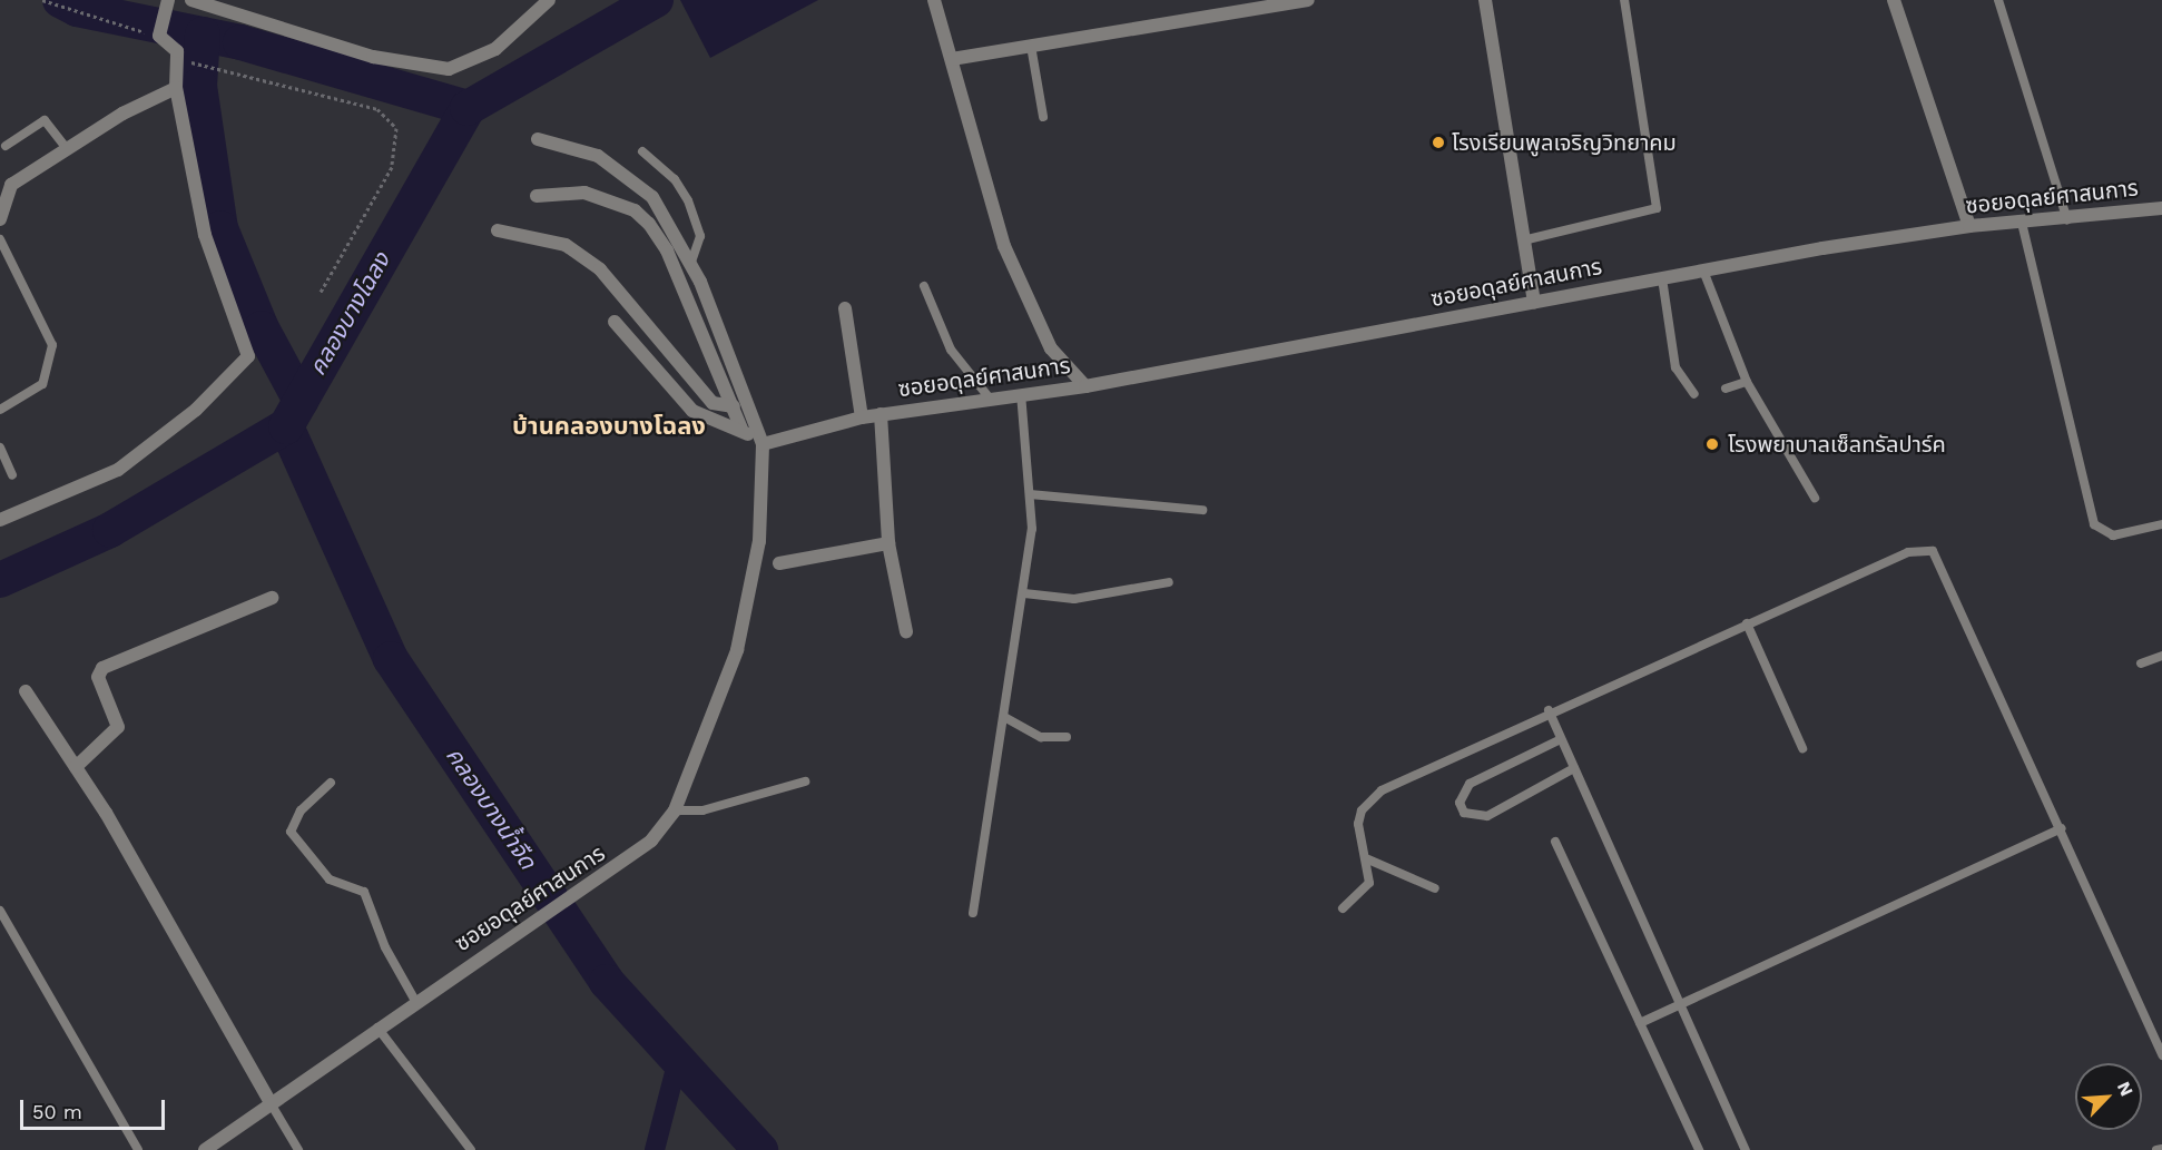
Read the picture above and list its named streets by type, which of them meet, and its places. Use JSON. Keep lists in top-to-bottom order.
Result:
{
  "streets": {
    "street": ["ซอยอดุลย์ศาสนการ"]
  },
  "districts": ["บ้านคลองบางโฉลง"],
  "water": ["คลองบางโฉลง", "คลองบางน้ำจืด"],
  "places": ["โรงเรียนพูลเจริญวิทยาคม", "โรงพยาบาลเซ็ลทรัลปาร์ค"],
  "scale_bar": "50 m",
  "north": "top right"
}
